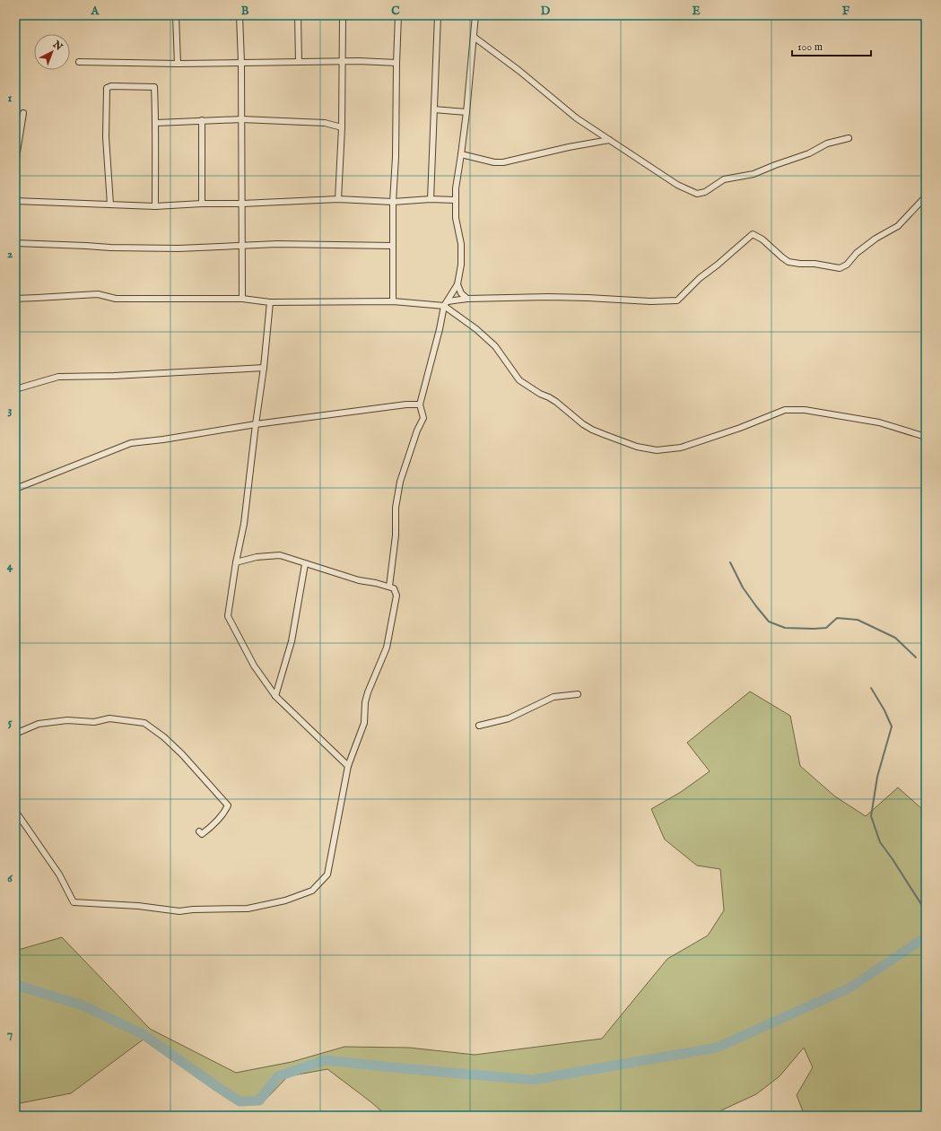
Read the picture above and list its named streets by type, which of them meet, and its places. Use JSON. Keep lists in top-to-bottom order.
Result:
{
  "scale_bar": "100 m",
  "north": "top right",
  "grid": {
    "columns": [
      "A",
      "B",
      "C",
      "D",
      "E",
      "F"
    ],
    "rows": [
      "1",
      "2",
      "3",
      "4",
      "5",
      "6",
      "7"
    ]
  }
}
